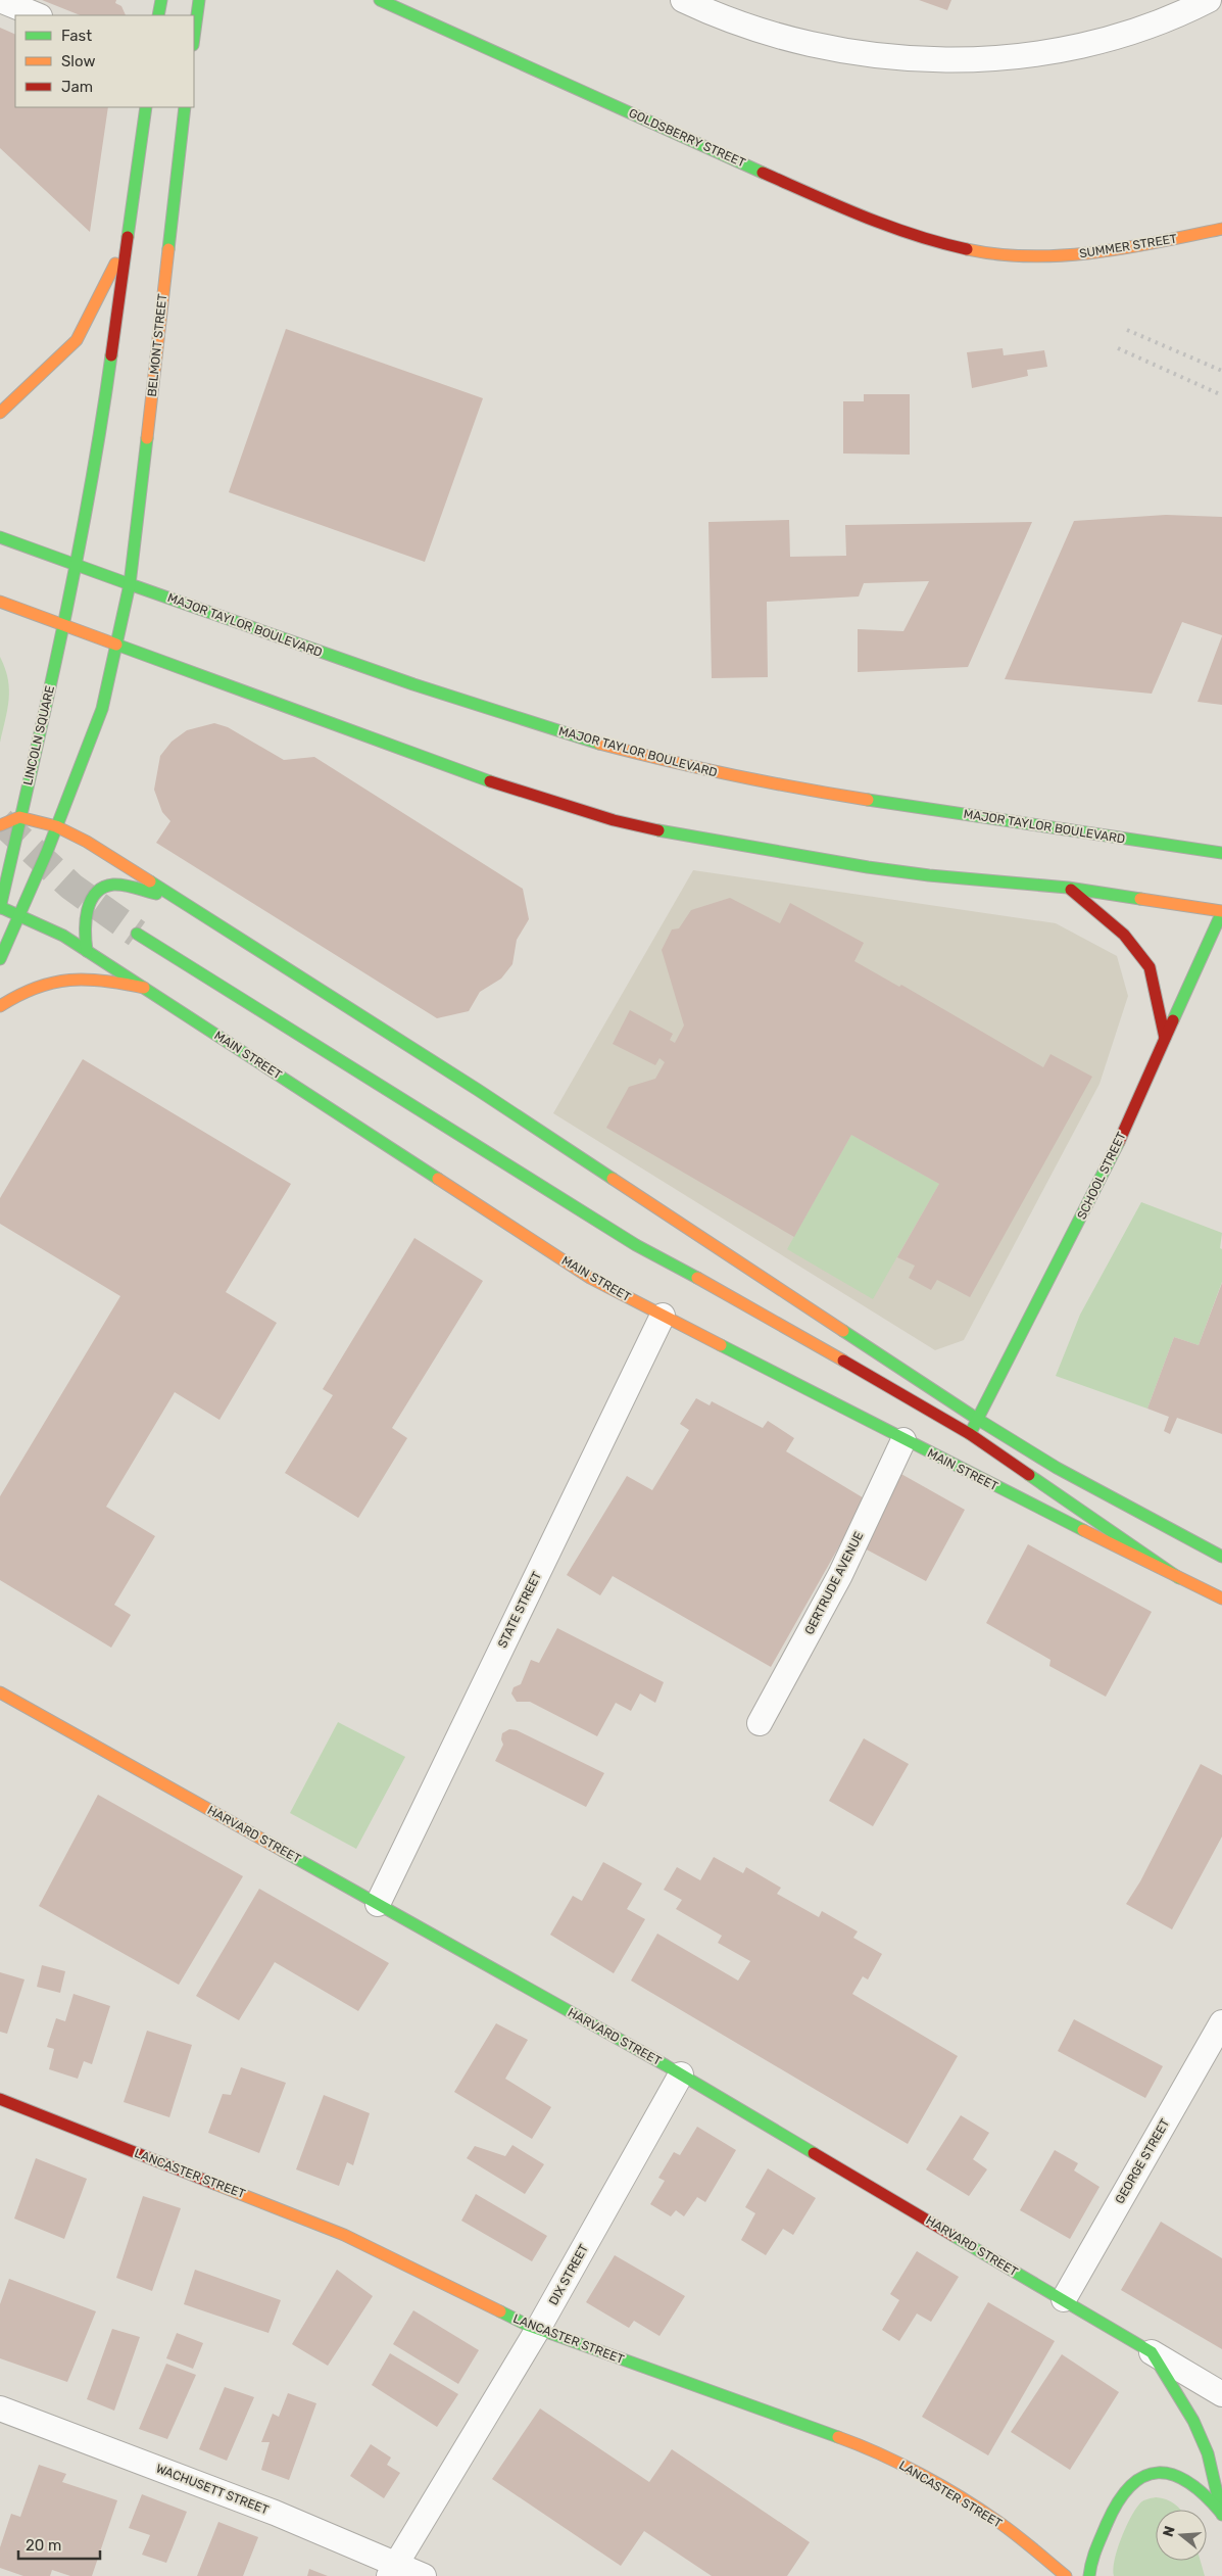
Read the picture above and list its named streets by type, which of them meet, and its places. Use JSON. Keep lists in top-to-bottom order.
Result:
{
  "streets": {
    "main road": [
      "GOLDSBERRY STREET",
      "SUMMER STREET",
      "BELMONT STREET",
      "MAJOR TAYLOR BOULEVARD",
      "LINCOLN SQUARE",
      "MAIN STREET",
      "SCHOOL STREET",
      "HARVARD STREET",
      "LANCASTER STREET"
    ],
    "street": [
      "GERTRUDE AVENUE",
      "STATE STREET",
      "GEORGE STREET",
      "DIX STREET",
      "WACHUSETT STREET"
    ]
  },
  "crossings": [
    ["GOLDSBERRY STREET", "SUMMER STREET"],
    ["BELMONT STREET", "MAJOR TAYLOR BOULEVARD"],
    ["MAJOR TAYLOR BOULEVARD", "LINCOLN SQUARE"],
    ["LINCOLN SQUARE", "MAIN STREET"],
    ["MAIN STREET", "GERTRUDE AVENUE"],
    ["MAIN STREET", "STATE STREET"],
    ["STATE STREET", "HARVARD STREET"],
    ["HARVARD STREET", "GEORGE STREET"],
    ["HARVARD STREET", "DIX STREET"],
    ["LANCASTER STREET", "DIX STREET"],
    ["DIX STREET", "WACHUSETT STREET"]
  ],
  "legend": ["Fast", "Slow", "Jam"],
  "scale_bar": "20 m",
  "north": "left"
}
